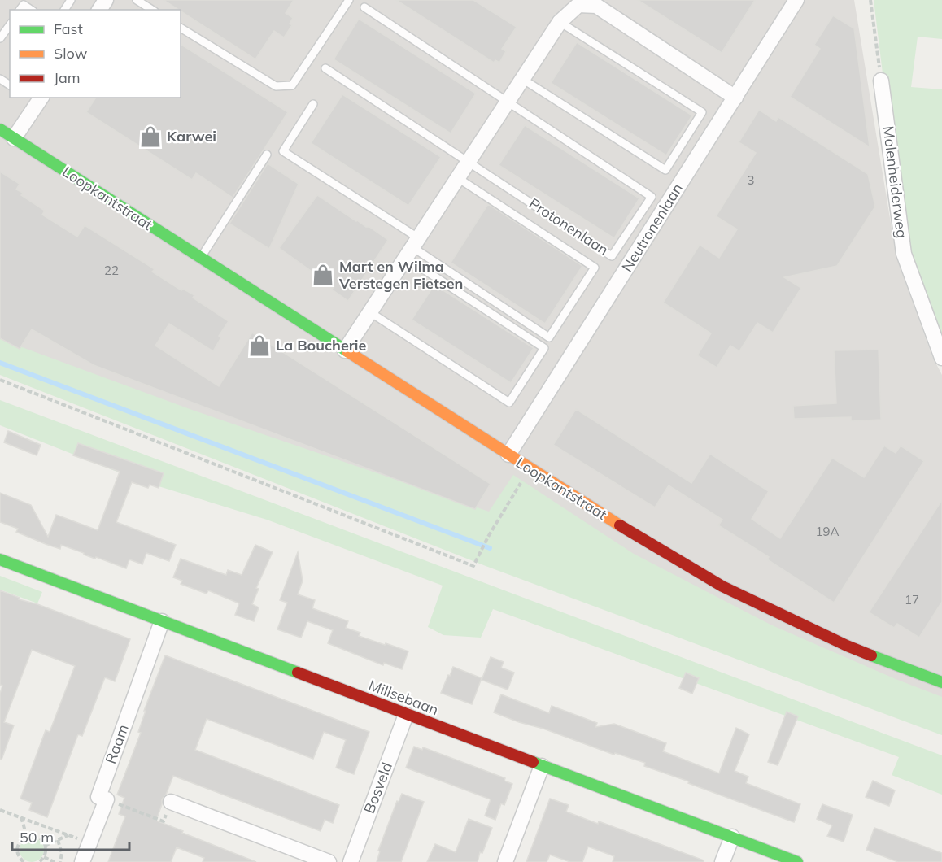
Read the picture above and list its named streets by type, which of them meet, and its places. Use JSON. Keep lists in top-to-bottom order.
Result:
{
  "streets": {
    "street": [
      "Molenheiderweg",
      "Loopkantstraat",
      "Neutronenlaan",
      "Millsebaan",
      "Raam",
      "Bosveld"
    ],
    "lane": ["Protonenlaan"]
  },
  "crossings": [
    ["Loopkantstraat", "Neutronenlaan"],
    ["Millsebaan", "Raam"],
    ["Millsebaan", "Bosveld"]
  ],
  "places": {
    "shop": ["Karwei", "Mart en Wilma Verstegen Fietsen", "La Boucherie"]
  },
  "house_numbers": [
    "3",
    "22",
    "19A",
    "17"
  ],
  "legend": ["Fast", "Slow", "Jam"],
  "scale_bar": "50 m"
}
